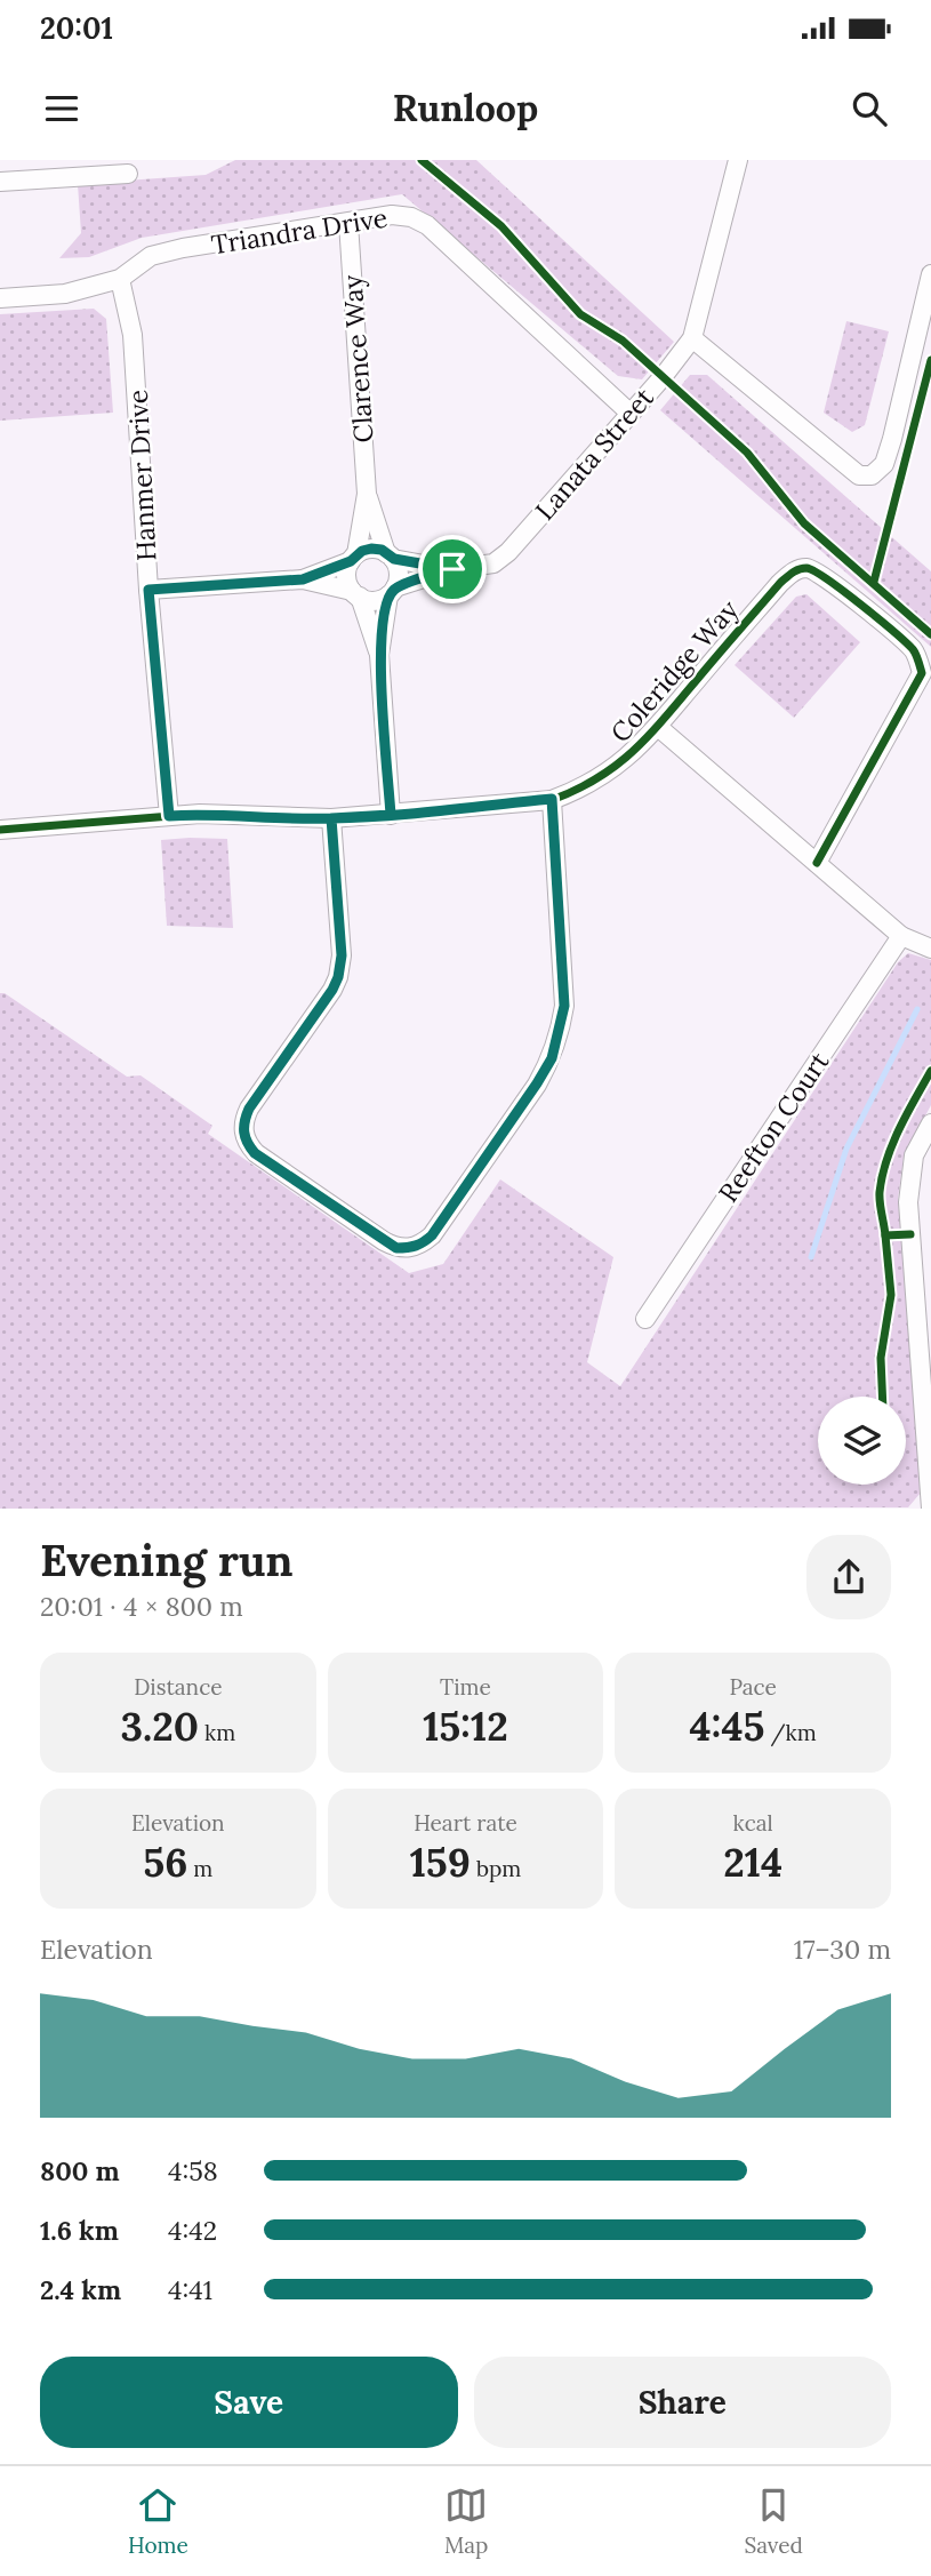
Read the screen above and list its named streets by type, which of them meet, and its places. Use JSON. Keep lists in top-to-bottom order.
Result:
{
  "streets": {
    "street": [
      "Triandra Drive",
      "Clarence Way",
      "Lanata Street",
      "Hanmer Drive",
      "Coleridge Way",
      "Reefton Court"
    ]
  },
  "crossings": [
    ["Triandra Drive", "Clarence Way"],
    ["Triandra Drive", "Lanata Street"],
    ["Triandra Drive", "Hanmer Drive"],
    ["Clarence Way", "Lanata Street"],
    ["Hanmer Drive", "Coleridge Way"]
  ],
  "page": {
    "status": "20:01",
    "header": "Runloop",
    "heading": ["Evening run", "20:01 · 4 × 800 m"],
    "stats": [
      ["Distance", "3.20 km"],
      ["Time", "15:12"],
      ["Pace", "4:45 /km"],
      ["Elevation", "56 m"],
      ["Heart rate", "159 bpm"],
      ["kcal", "214"]
    ],
    "chart": ["Elevation", "17–30 m"],
    "list": [
      {
        "name": "800 m",
        "note": "4:58"
      },
      {
        "name": "1.6 km",
        "note": "4:42"
      },
      {
        "name": "2.4 km",
        "note": "4:41"
      }
    ],
    "buttons": ["Save", "Share"],
    "tabs": ["Home", "Map", "Saved"]
  }
}
